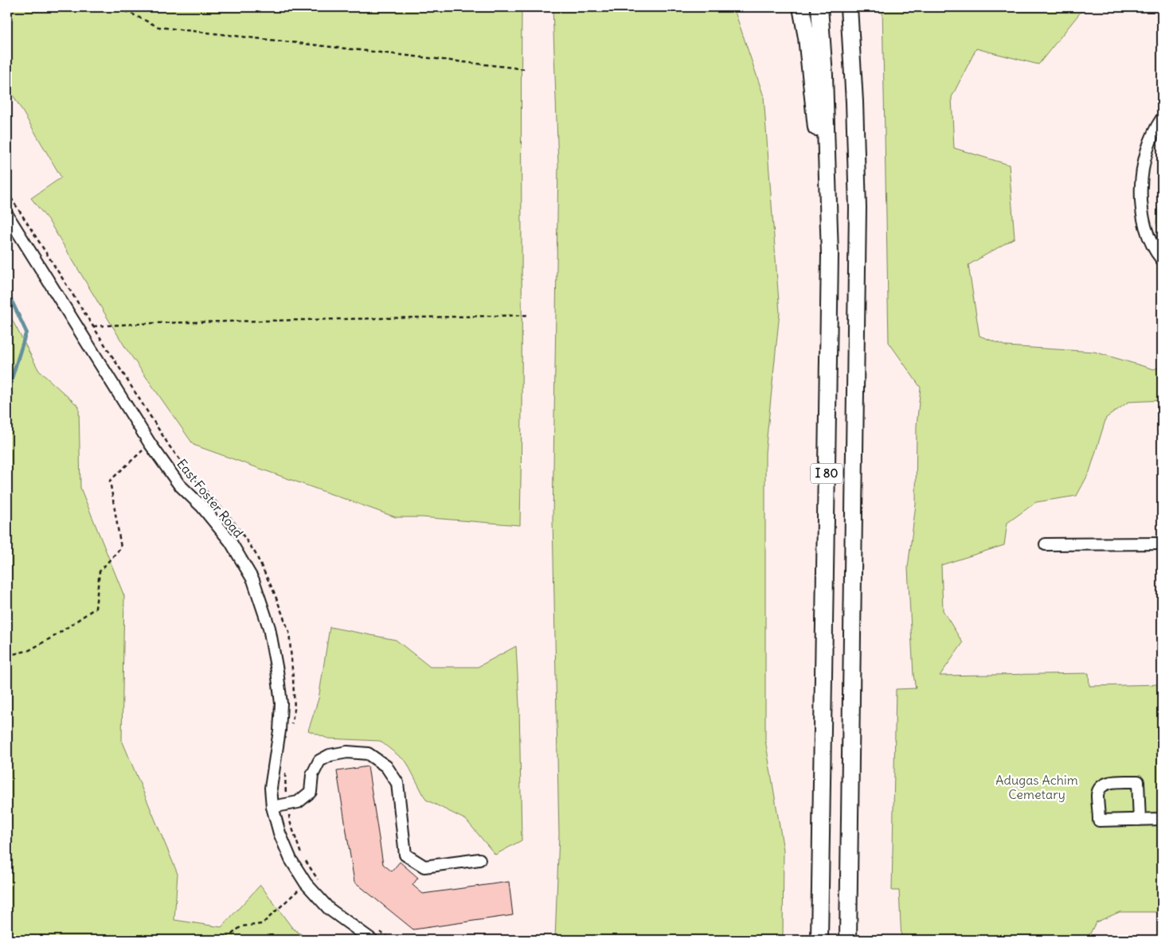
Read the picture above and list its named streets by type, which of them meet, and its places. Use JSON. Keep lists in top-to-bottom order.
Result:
{
  "streets": {
    "highway": ["I 80"],
    "street": ["East Foster Road"]
  },
  "parks": ["Adugas Achim Cemetary"]
}
